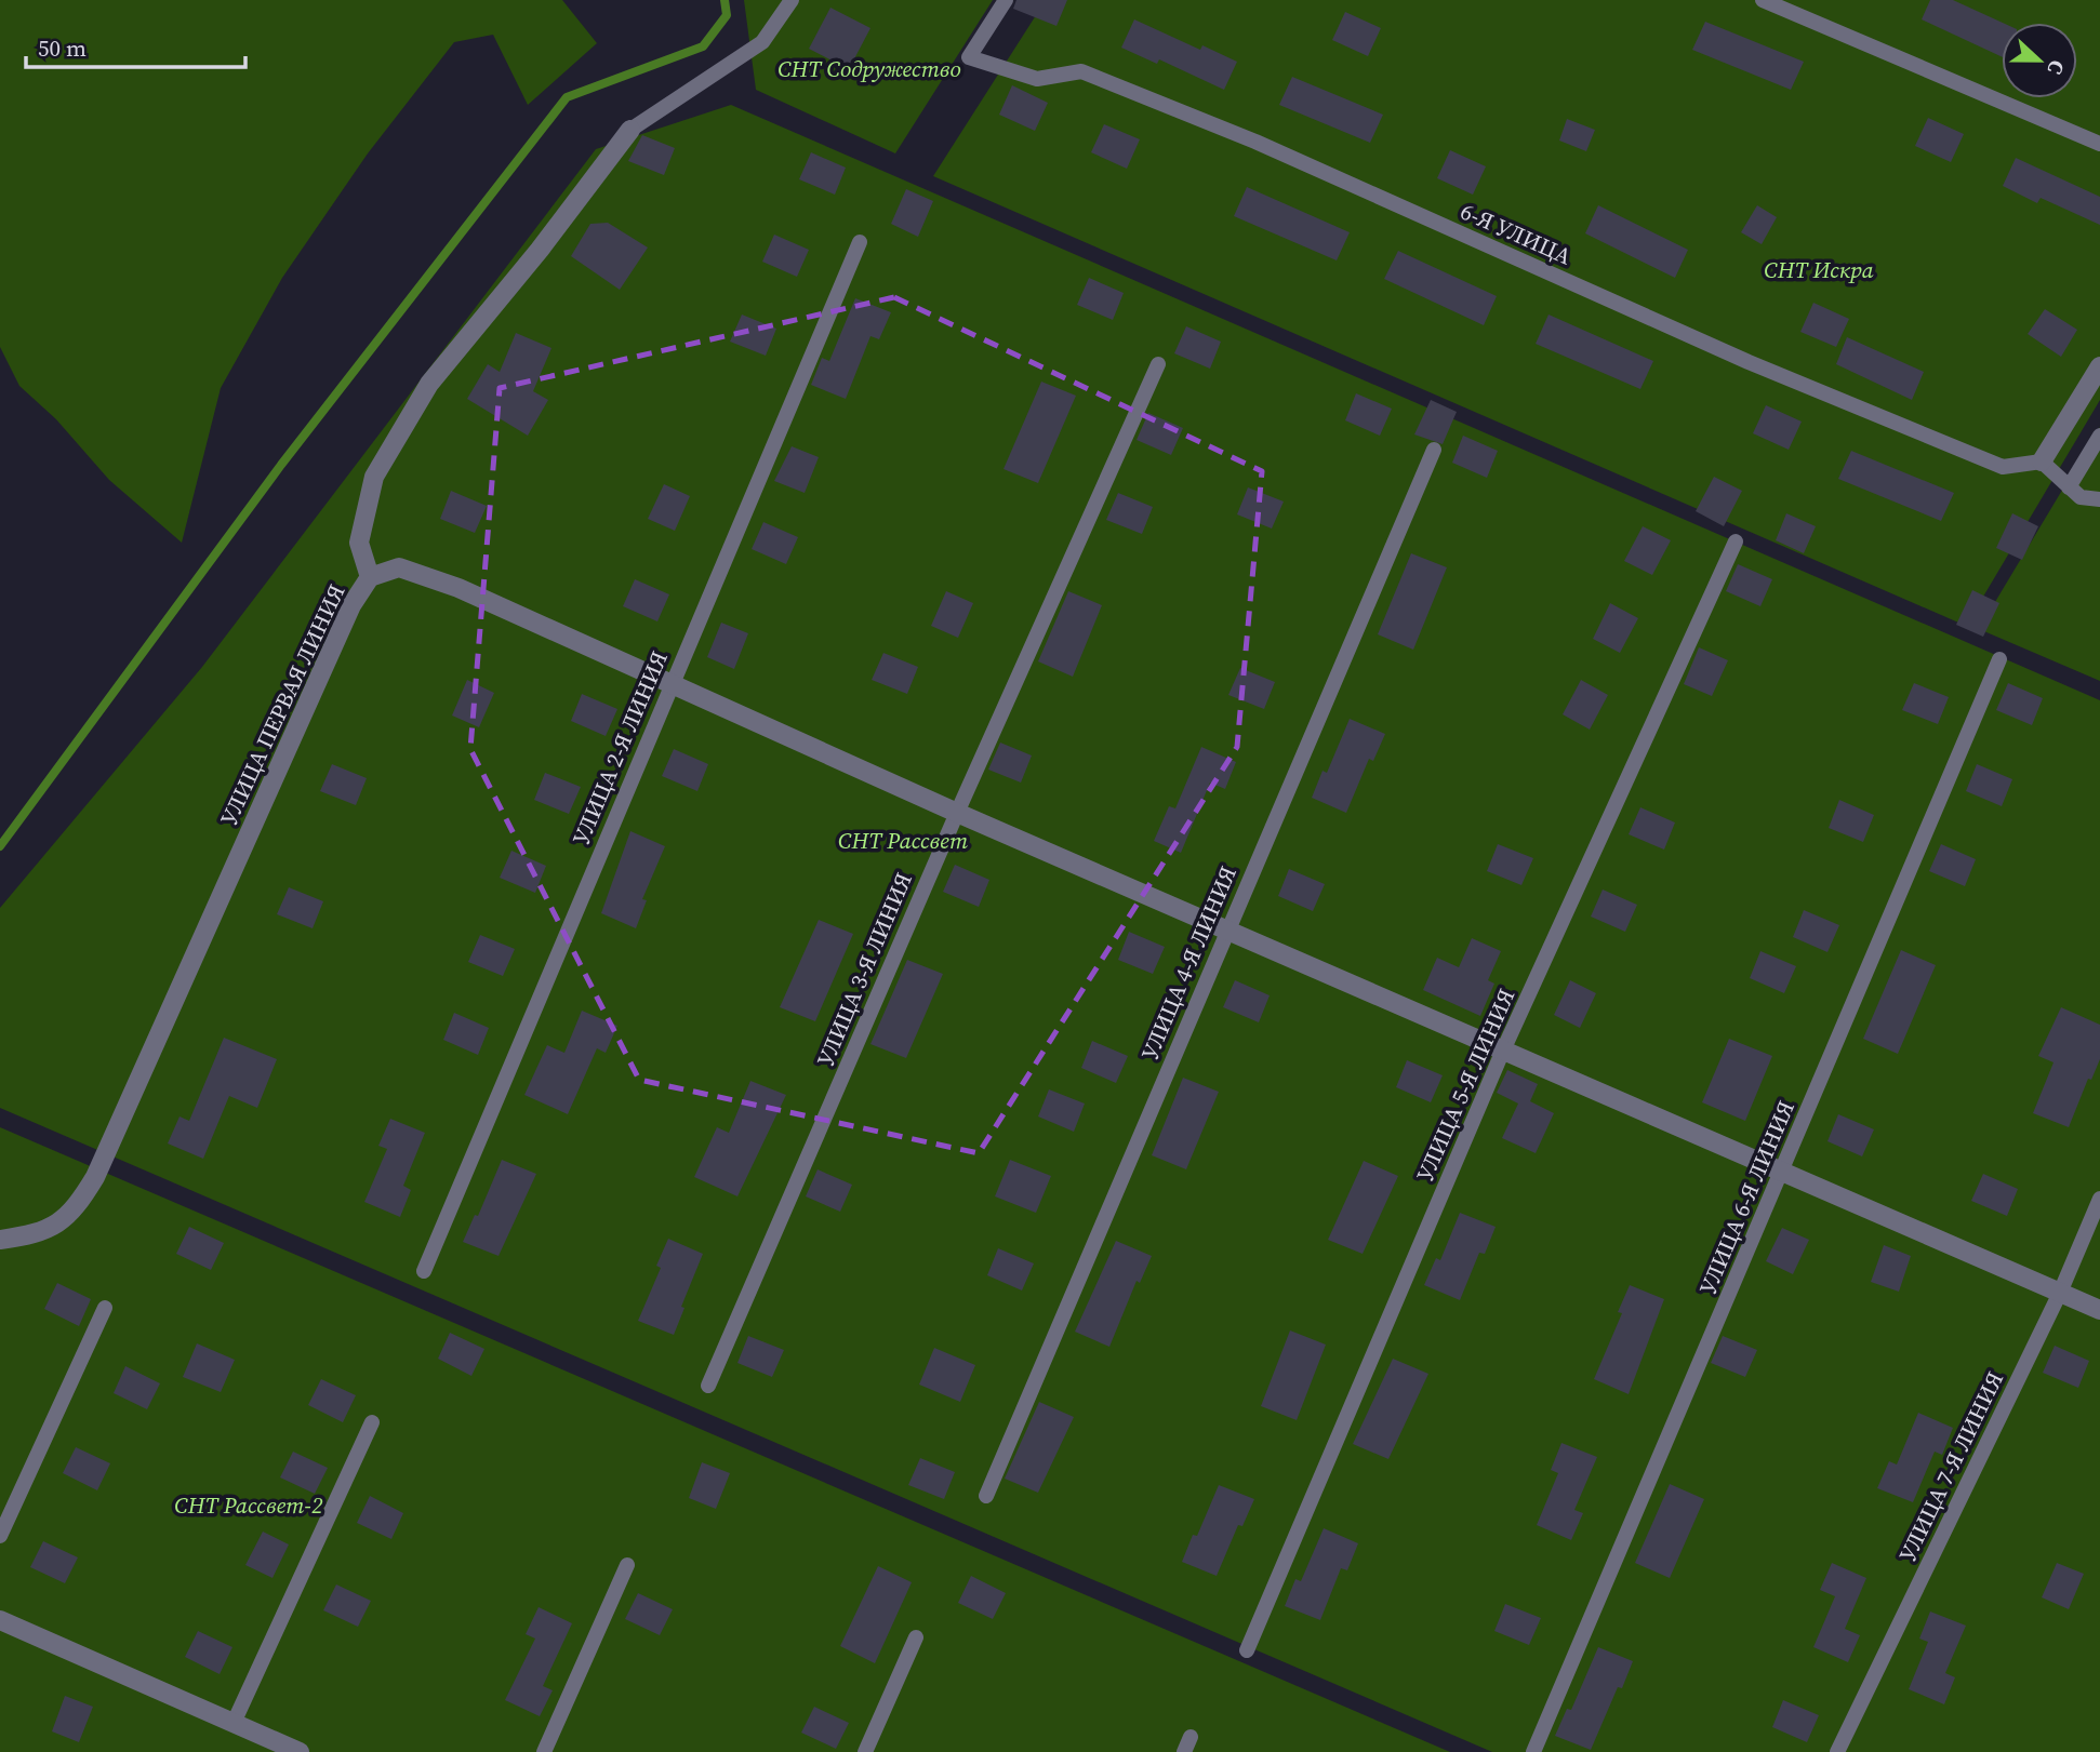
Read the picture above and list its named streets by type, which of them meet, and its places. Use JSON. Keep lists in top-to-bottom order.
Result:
{
  "streets": {
    "street": ["УЛИЦА ПЕРВАЯ ЛИНИЯ"],
    "lane": [
      "6-Я УЛИЦА",
      "УЛИЦА 2-Я ЛИНИЯ",
      "УЛИЦА 4-Я ЛИНИЯ",
      "УЛИЦА 3-Я ЛИНИЯ",
      "УЛИЦА 5-Я ЛИНИЯ",
      "УЛИЦА 6-Я ЛИНИЯ",
      "УЛИЦА 7-Я ЛИНИЯ"
    ]
  },
  "parks": [
    "СНТ Содружество",
    "СНТ Искра",
    "СНТ Рассвет",
    "СНТ Рассвет-2"
  ],
  "scale_bar": "50 m",
  "north": "right"
}
